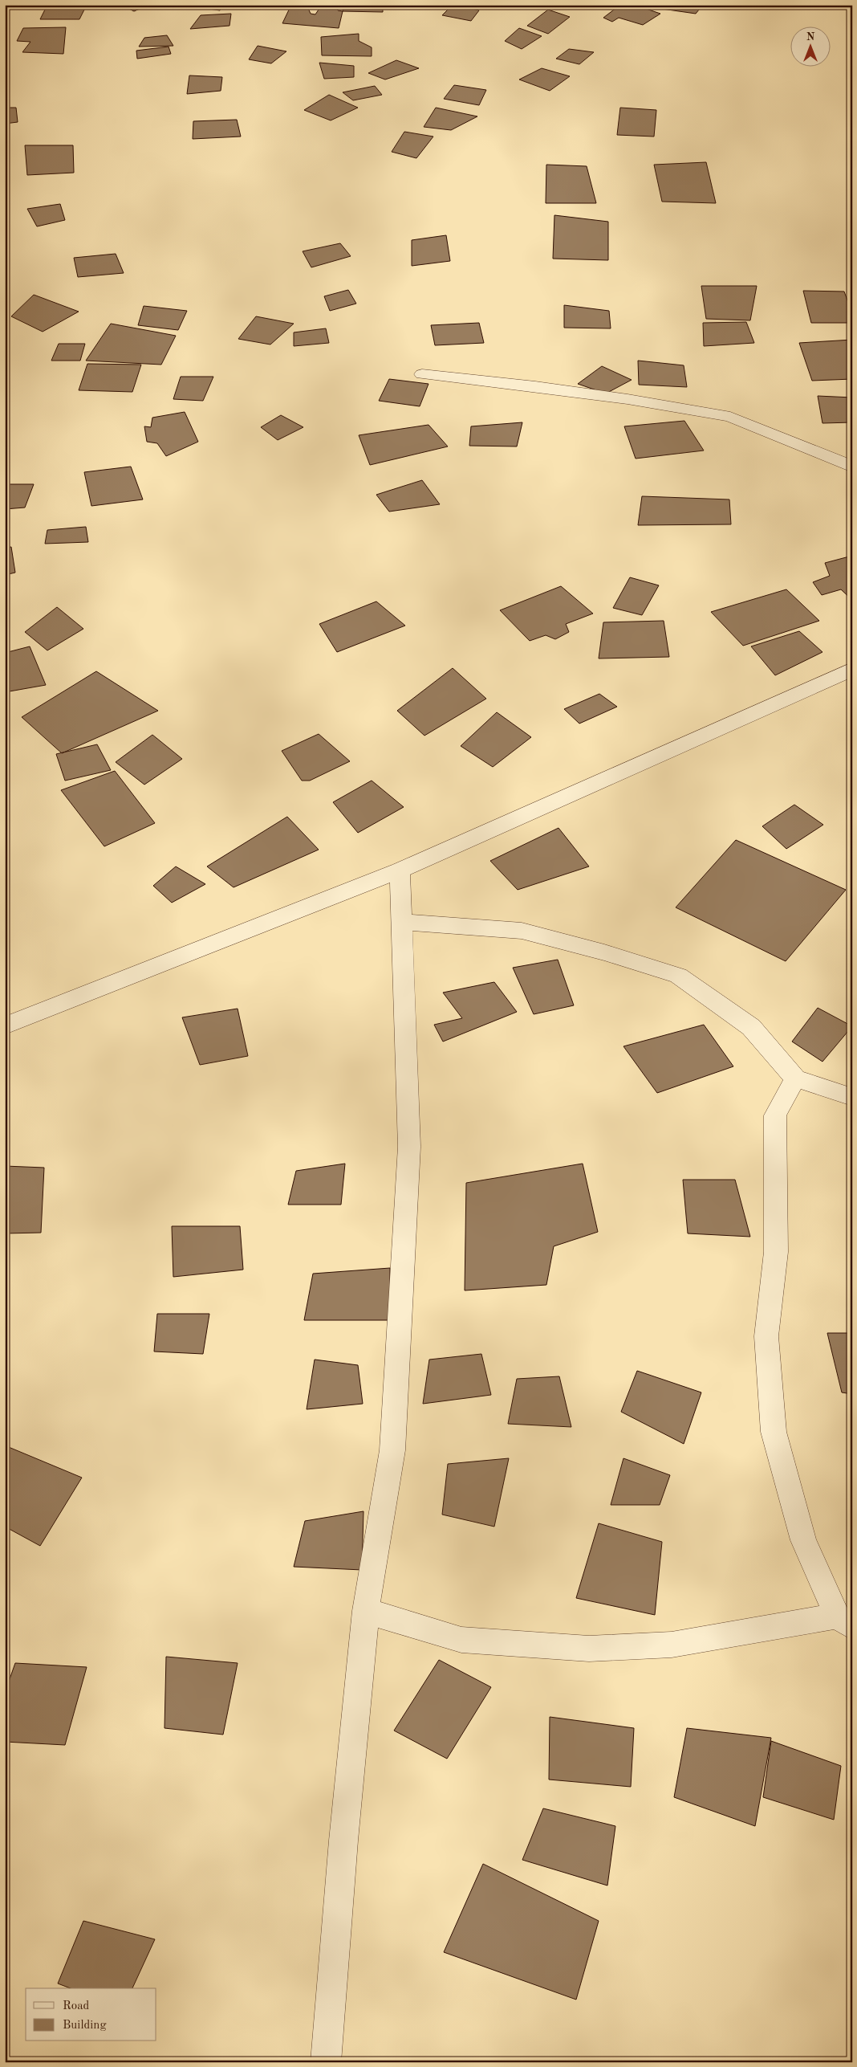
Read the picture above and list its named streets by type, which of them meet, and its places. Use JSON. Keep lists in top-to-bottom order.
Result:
{
  "legend": ["Road", "Building"],
  "north": "top"
}
